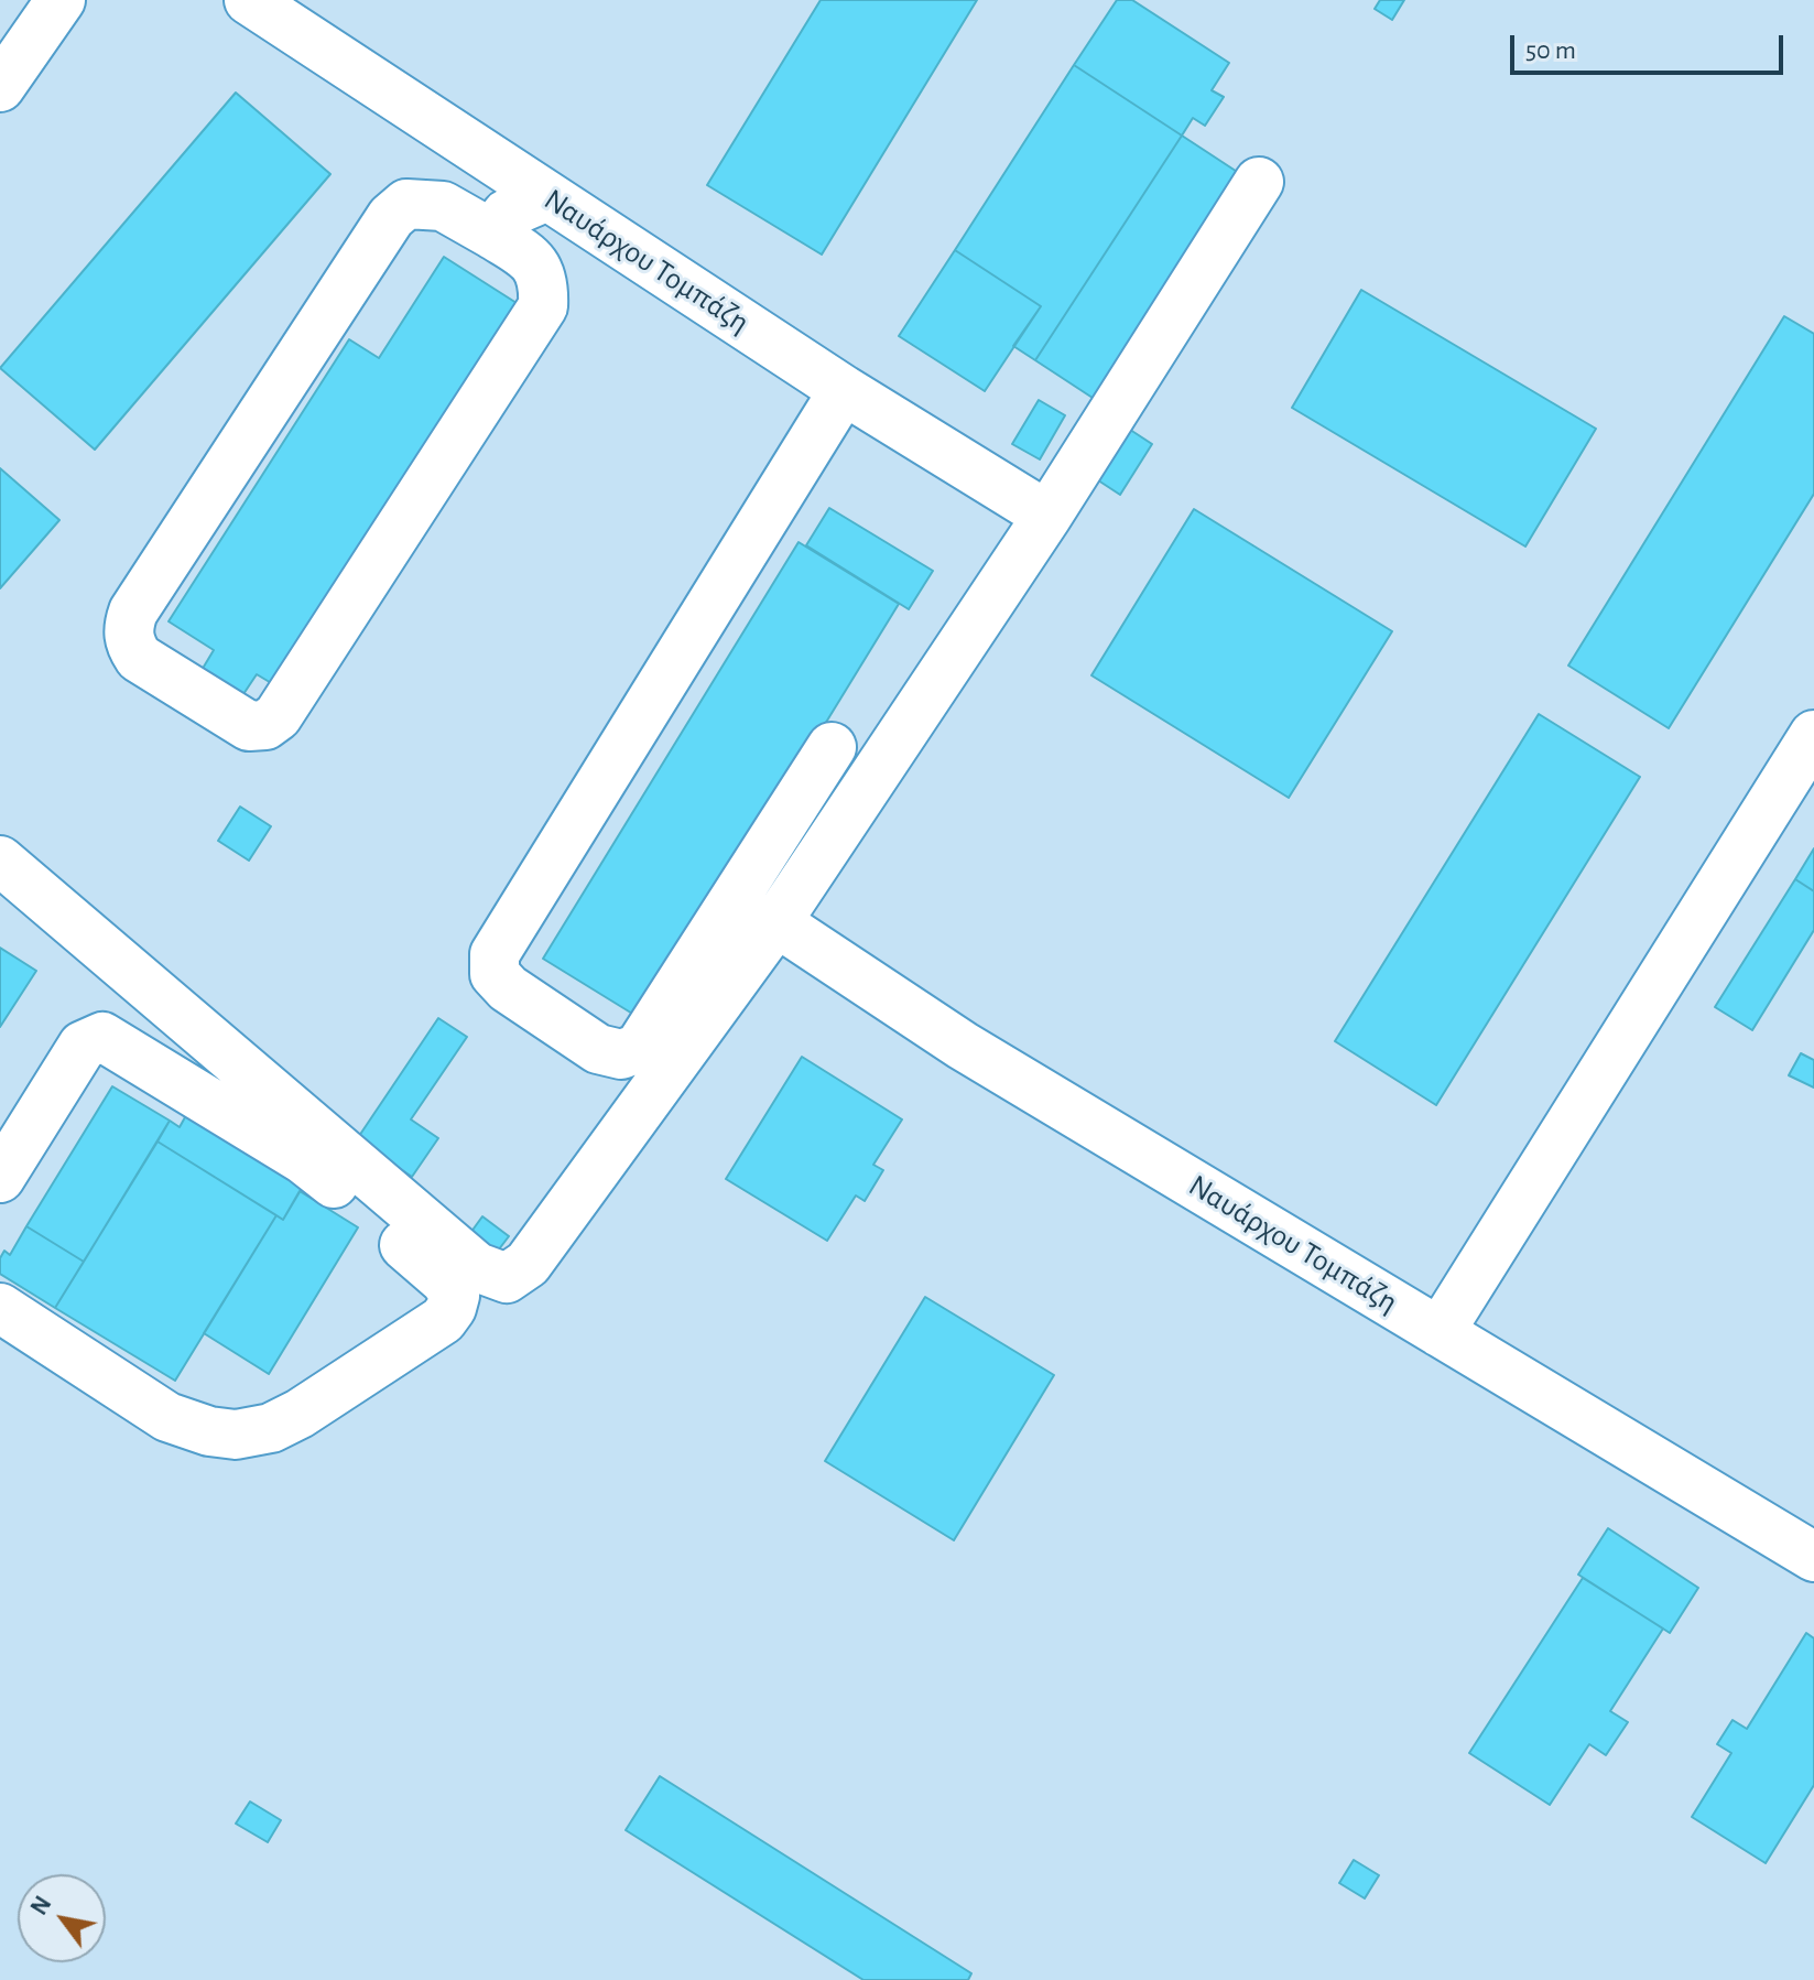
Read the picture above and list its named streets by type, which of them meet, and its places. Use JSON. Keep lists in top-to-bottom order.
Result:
{
  "streets": {
    "street": ["Ναυάρχου Τομπάζη"]
  },
  "scale_bar": "50 m",
  "north": "top left"
}
